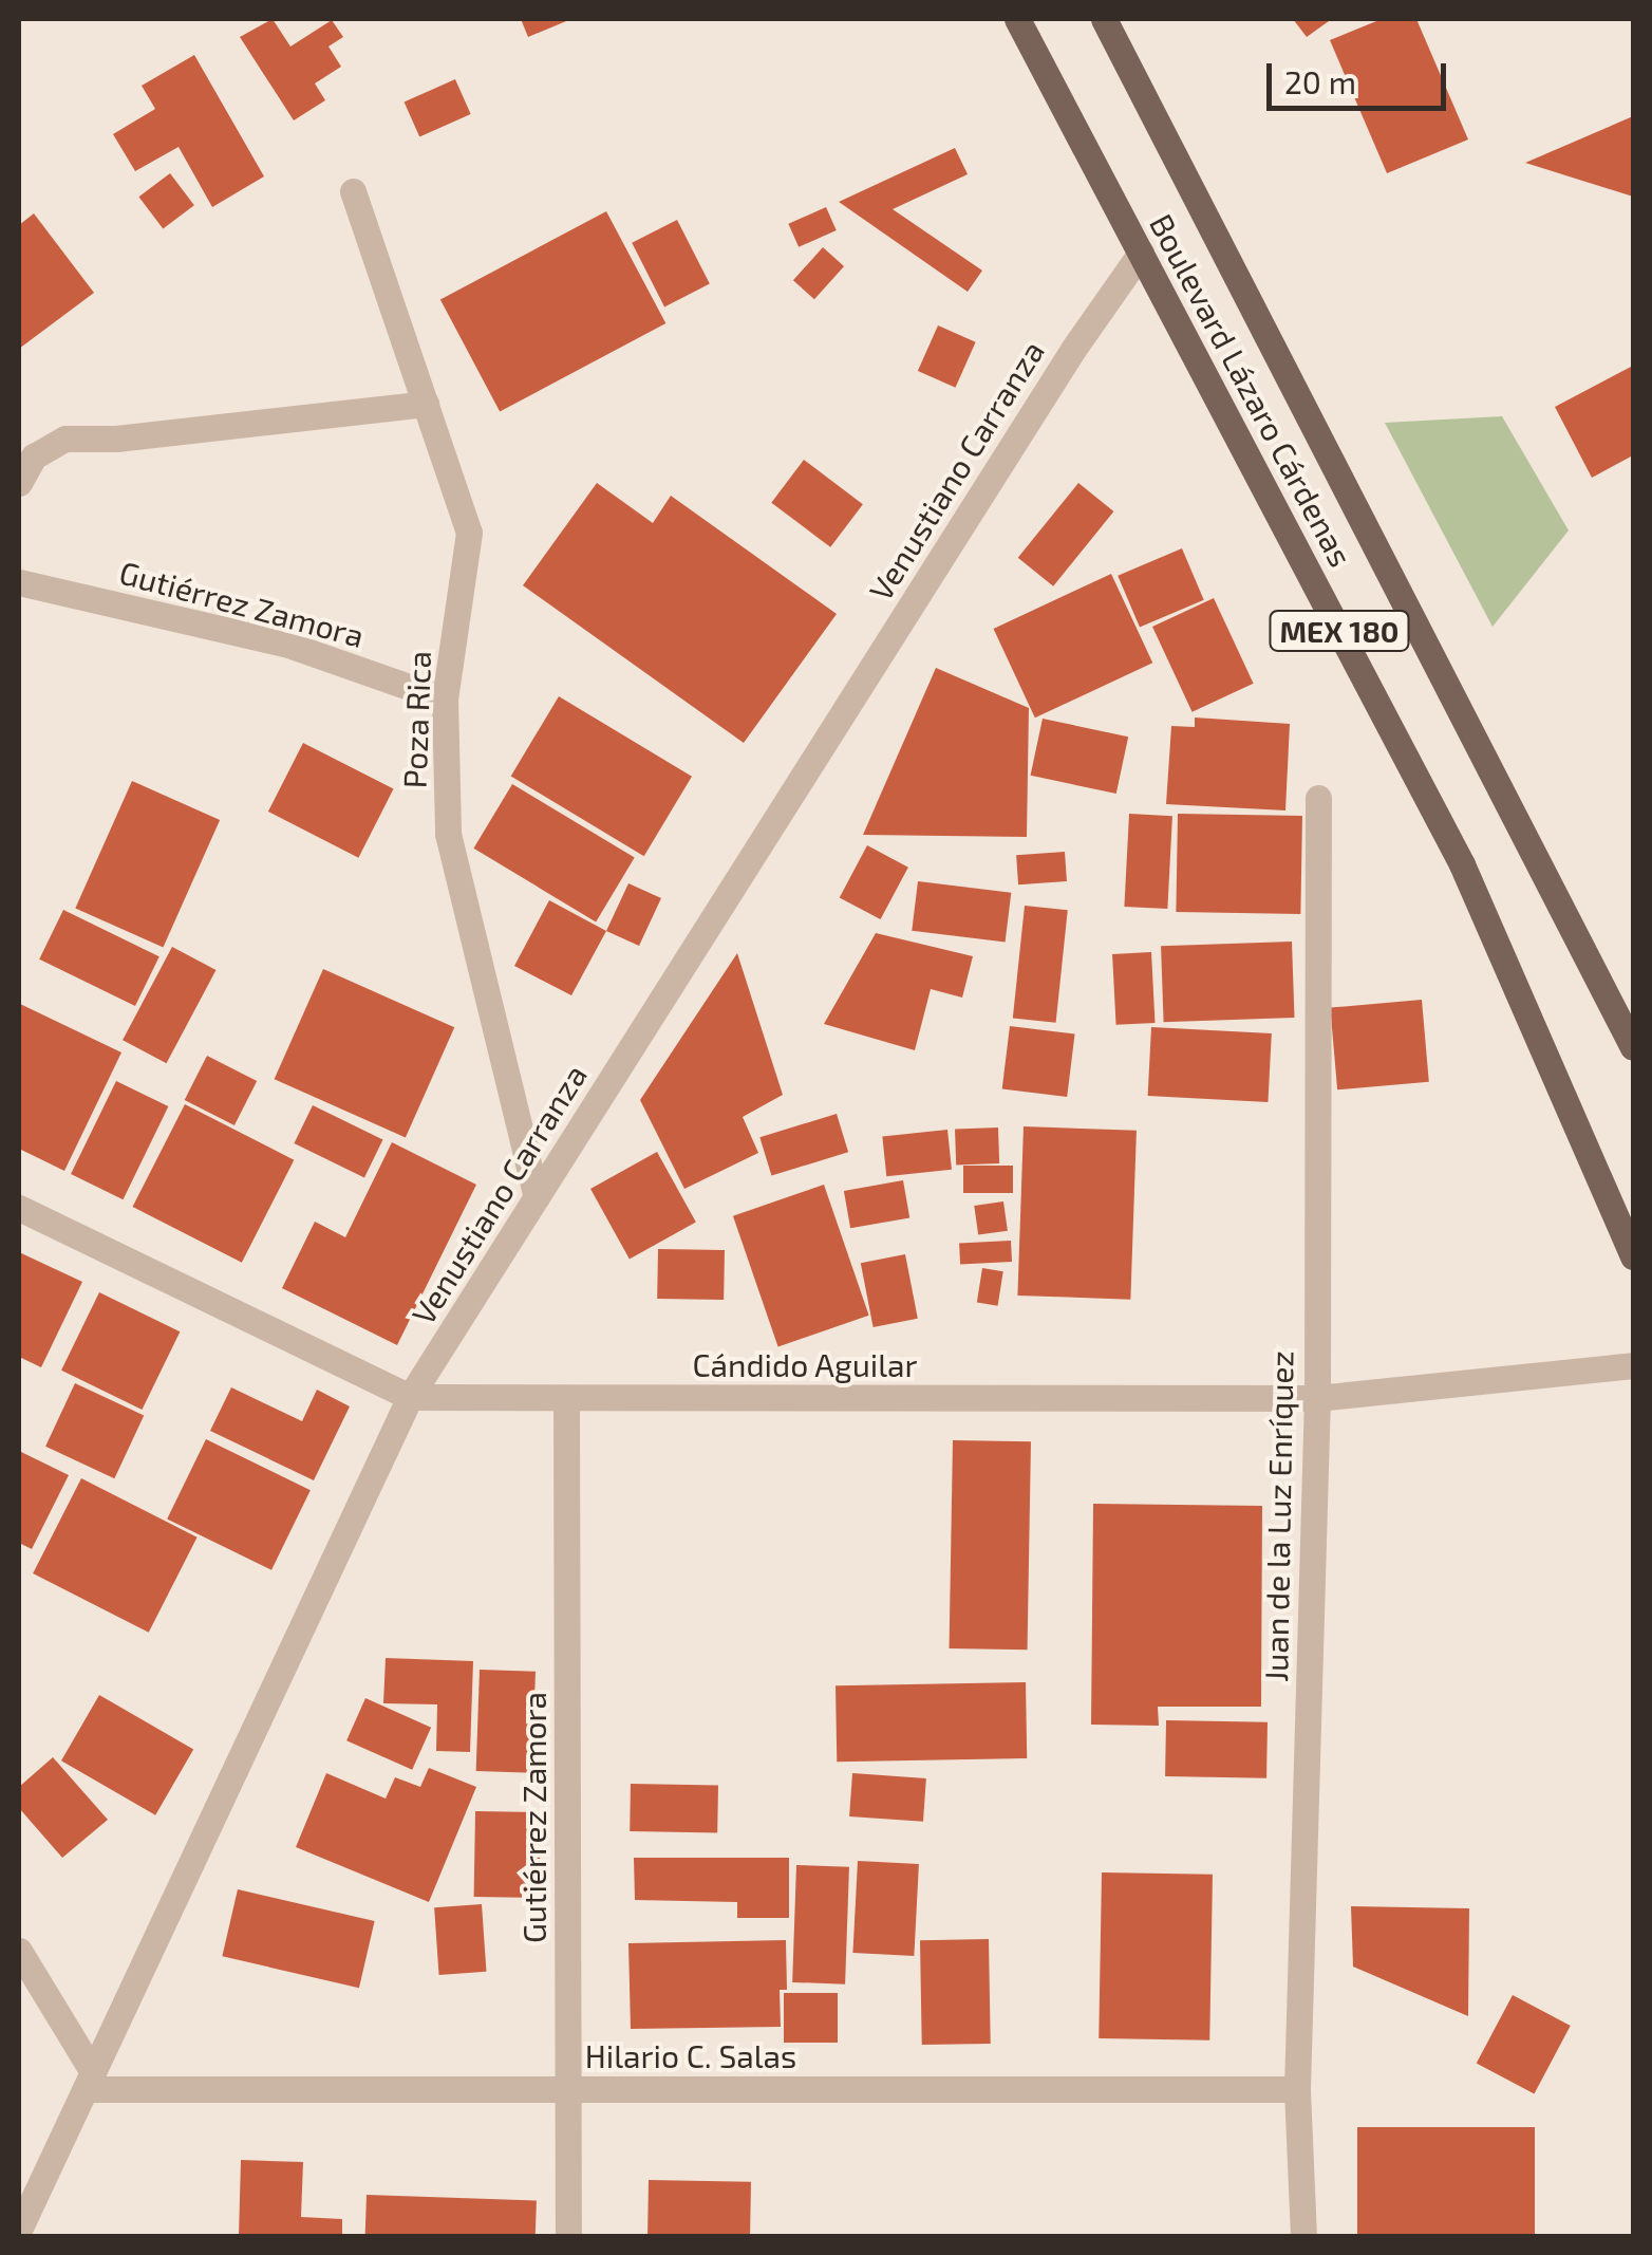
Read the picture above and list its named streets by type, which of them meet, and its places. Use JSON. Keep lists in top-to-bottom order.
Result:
{
  "streets": {
    "main road": ["Boulevard Lázaro Cárdenas", "MEX 180"],
    "street": [
      "Venustiano Carranza",
      "Gutiérrez Zamora",
      "Poza Rica",
      "Cándido Aguilar",
      "Juan de la Luz Enríquez",
      "Hilario C. Salas"
    ]
  },
  "crossings": [
    ["Boulevard Lázaro Cárdenas", "Venustiano Carranza"],
    ["Venustiano Carranza", "Poza Rica"],
    ["Venustiano Carranza", "Cándido Aguilar"],
    ["Venustiano Carranza", "Hilario C. Salas"],
    ["Gutiérrez Zamora", "Poza Rica"],
    ["Gutiérrez Zamora", "Cándido Aguilar"],
    ["Gutiérrez Zamora", "Hilario C. Salas"],
    ["Cándido Aguilar", "Juan de la Luz Enríquez"],
    ["Juan de la Luz Enríquez", "Hilario C. Salas"]
  ],
  "scale_bar": "20 m"
}
